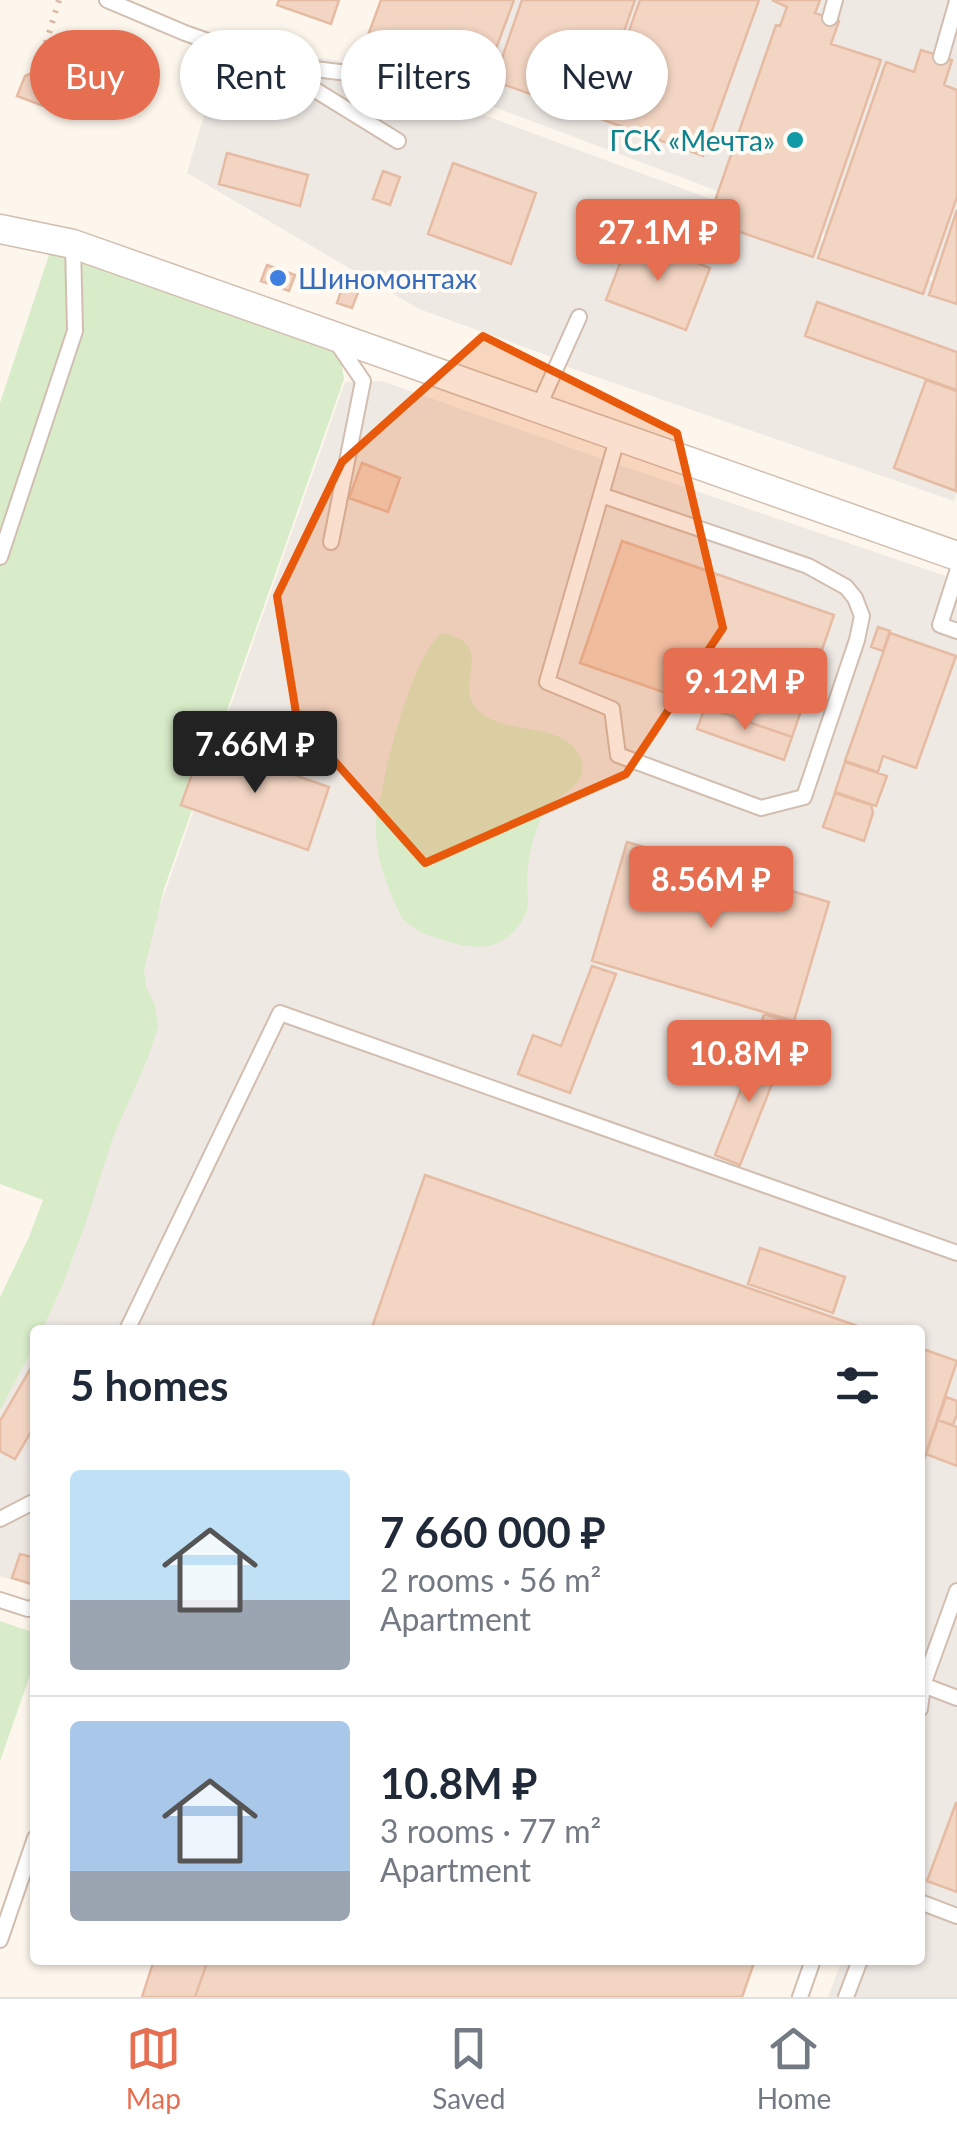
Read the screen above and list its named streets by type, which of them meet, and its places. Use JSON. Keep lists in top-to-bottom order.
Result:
{
  "places": ["ГСК «Мечта»", "Шиномонтаж"],
  "page": {
    "chip": [
      "Buy",
      "Rent",
      "Filters",
      "New"
    ],
    "price": [
      "27.1M ₽",
      "9.12M ₽",
      "7.66M ₽",
      "8.56M ₽",
      "10.8M ₽"
    ],
    "heading": "5 homes",
    "list": [
      {
        "name": "7 660 000 ₽",
        "note": "2 rooms · 56 m² · Apartment"
      },
      {
        "name": "10.8M ₽",
        "note": "3 rooms · 77 m² · Apartment"
      }
    ],
    "tabs": ["Map", "Saved", "Home"]
  }
}
